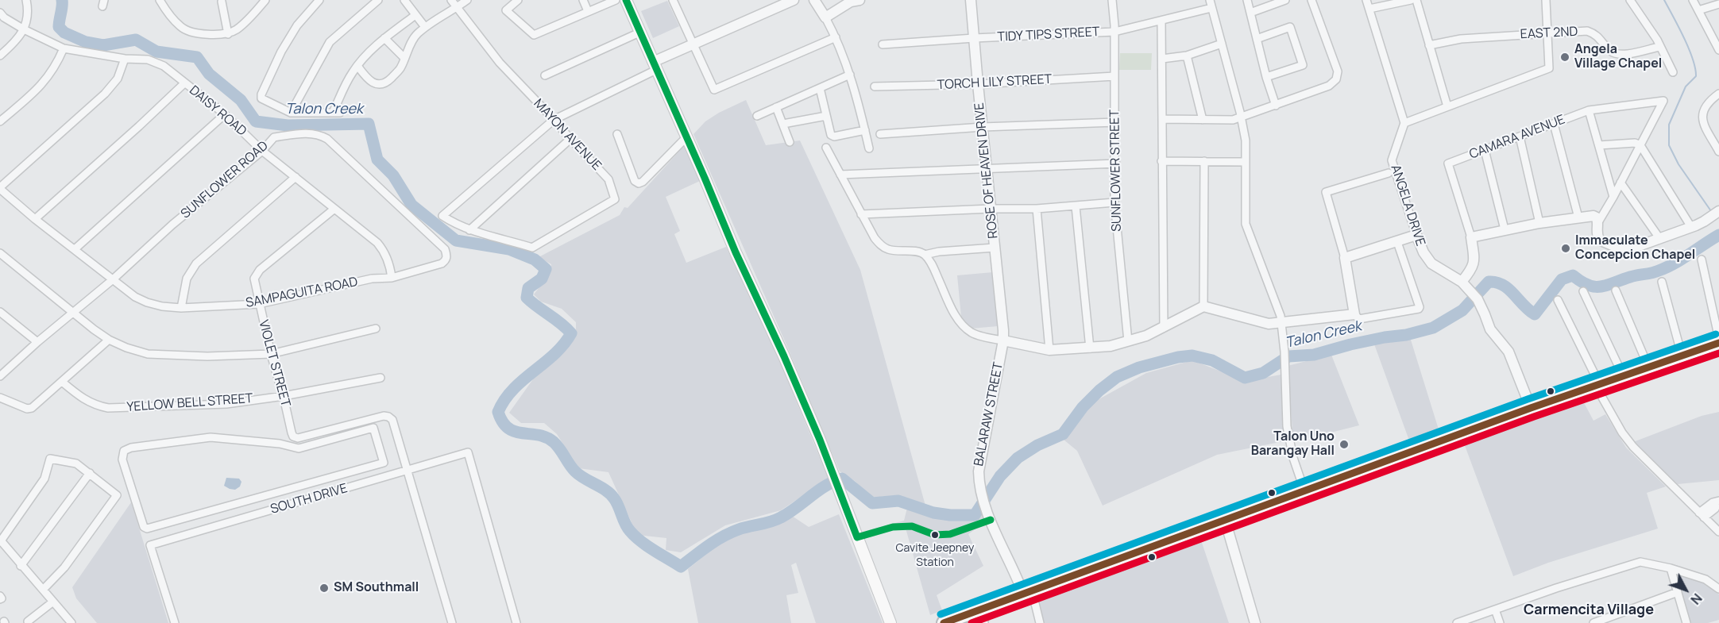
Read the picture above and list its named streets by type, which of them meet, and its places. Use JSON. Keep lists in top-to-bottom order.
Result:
{
  "streets": {
    "street": [
      "EAST 2ND",
      "TIDY TIPS STREET",
      "TORCH LILY STREET",
      "DAISY ROAD",
      "MAYON AVENUE",
      "CAMARA AVENUE",
      "ROSE OF HEAVEN DRIVE",
      "SUNFLOWER STREET",
      "SUNFLOWER ROAD",
      "ANGELA DRIVE",
      "SAMPAGUITA ROAD",
      "VIOLET STREET",
      "YELLOW BELL STREET",
      "BALARAW STREET",
      "SOUTH DRIVE"
    ]
  },
  "crossings": [
    ["TIDY TIPS STREET", "ROSE OF HEAVEN DRIVE"],
    ["TIDY TIPS STREET", "SUNFLOWER STREET"],
    ["TORCH LILY STREET", "ROSE OF HEAVEN DRIVE"],
    ["TORCH LILY STREET", "SUNFLOWER STREET"],
    ["DAISY ROAD", "SUNFLOWER ROAD"],
    ["DAISY ROAD", "SAMPAGUITA ROAD"],
    ["DAISY ROAD", "VIOLET STREET"],
    ["CAMARA AVENUE", "ANGELA DRIVE"],
    ["ROSE OF HEAVEN DRIVE", "BALARAW STREET"],
    ["SUNFLOWER ROAD", "SAMPAGUITA ROAD"],
    ["SAMPAGUITA ROAD", "VIOLET STREET"],
    ["VIOLET STREET", "YELLOW BELL STREET"],
    ["VIOLET STREET", "SOUTH DRIVE"]
  ],
  "districts": ["Carmencita Village"],
  "water": ["Talon Creek"],
  "places": [
    "Angela Village Chapel",
    "Immaculate Concepcion Chapel",
    "Talon Uno Barangay Hall",
    "Cavite Jeepney Station",
    "SM Southmall"
  ],
  "north": "bottom right"
}
